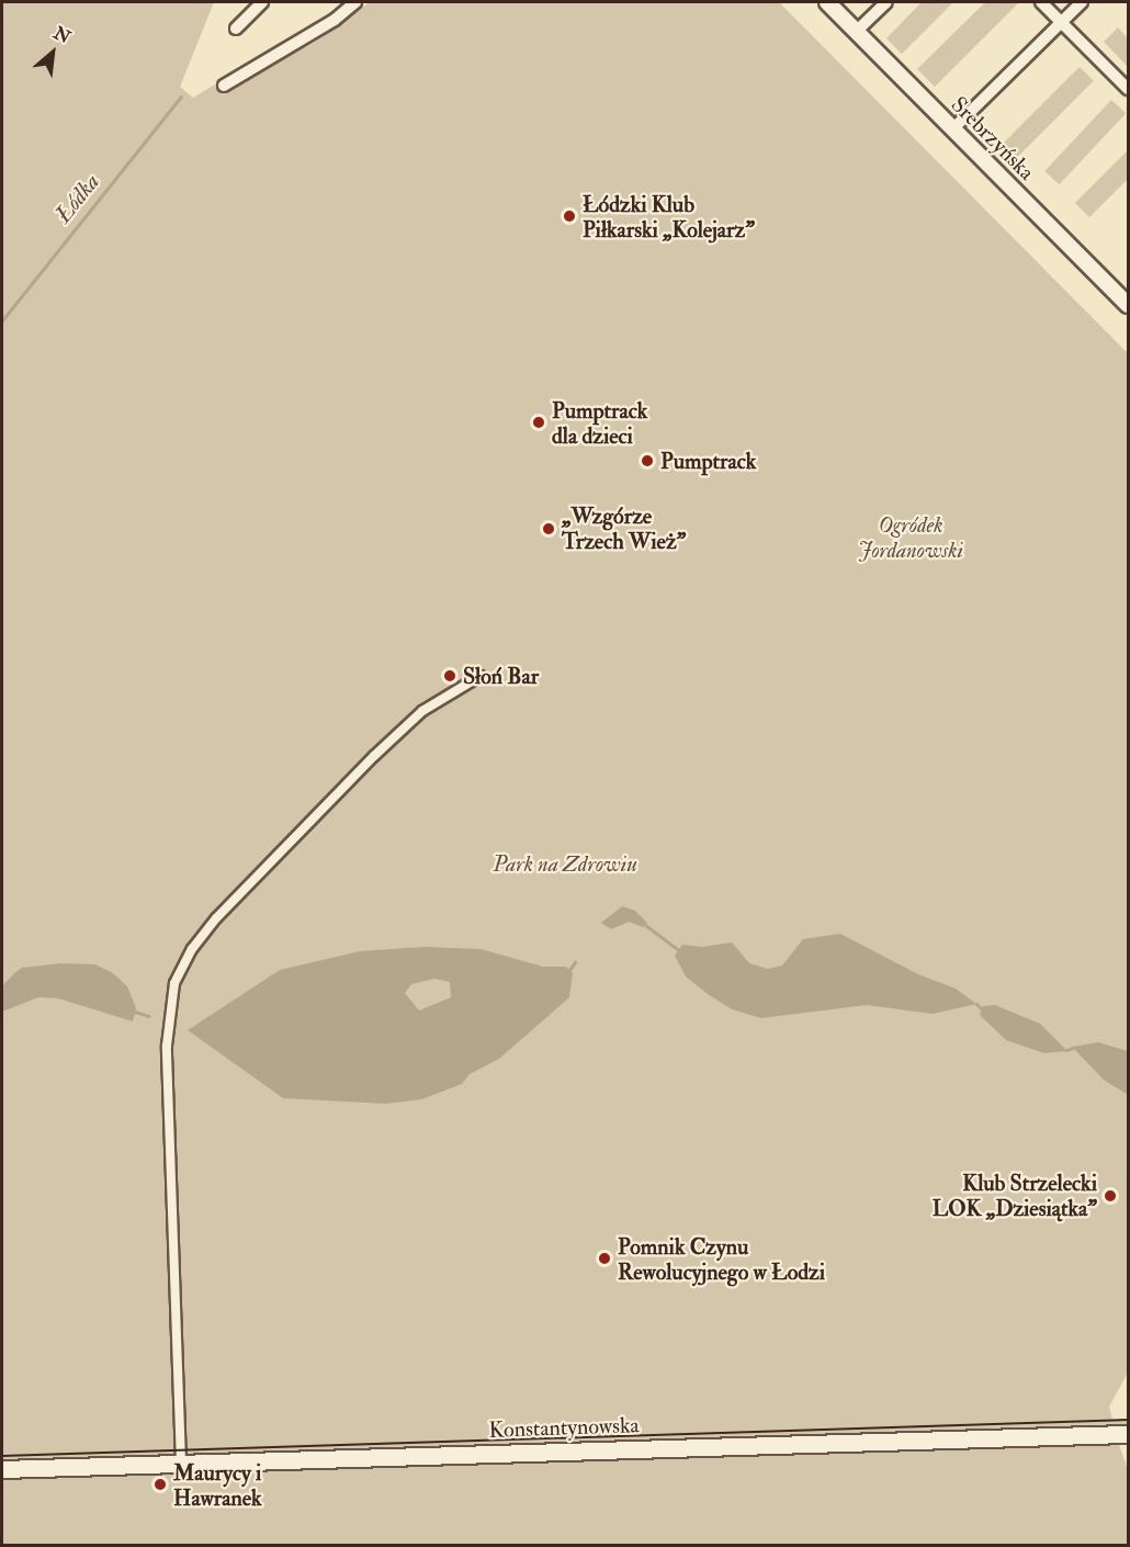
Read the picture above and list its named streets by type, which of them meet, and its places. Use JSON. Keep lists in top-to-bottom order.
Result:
{
  "streets": {
    "main road": ["Konstantynowska"],
    "street": ["Srebrzyńska"]
  },
  "water": ["Łódka"],
  "parks": ["Ogródek Jordanowski", "Park na Zdrowiu"],
  "places": [
    "Łódzki Klub Piłkarski „Kolejarz”",
    "Pumptrack dla dzieci",
    "Pumptrack",
    "„Wzgórze Trzech Wież”",
    "Słoń Bar",
    "Klub Strzelecki LOK „Dziesiątka”",
    "Pomnik Czynu Rewolucyjnego w Łodzi",
    "Maurycy i Hawranek"
  ],
  "north": "top right"
}
